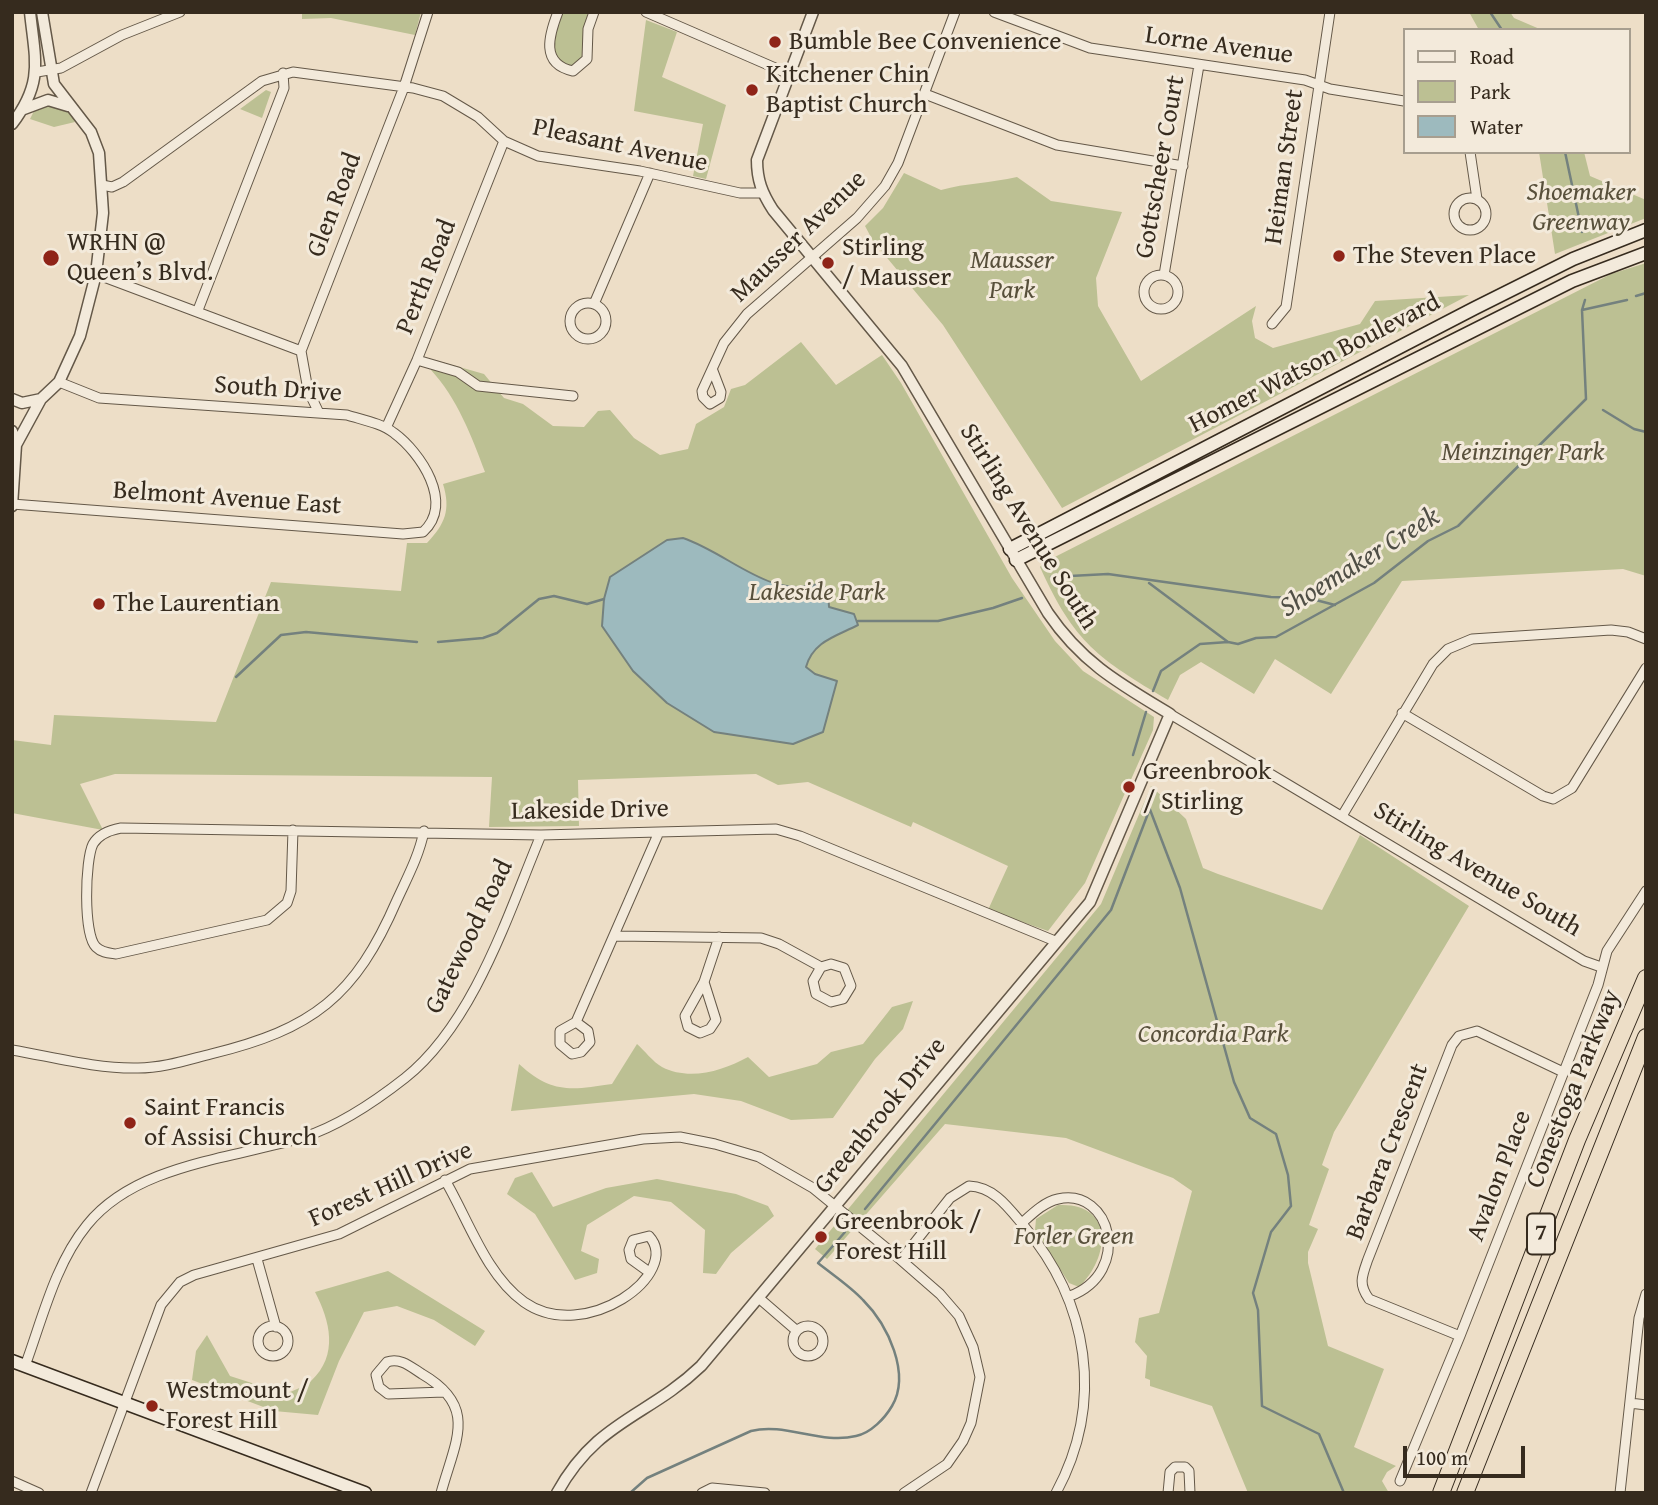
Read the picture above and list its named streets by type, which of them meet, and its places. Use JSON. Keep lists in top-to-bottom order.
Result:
{
  "streets": {
    "highway": ["Conestoga Parkway", "7"],
    "main road": ["Homer Watson Boulevard"],
    "street": [
      "Lorne Avenue",
      "Pleasant Avenue",
      "Gottscheer Court",
      "Heiman Street",
      "Glen Road",
      "Mausser Avenue",
      "Perth Road",
      "South Drive",
      "Belmont Avenue East",
      "Stirling Avenue South",
      "Lakeside Drive",
      "Gatewood Road",
      "Greenbrook Drive",
      "Barbara Crescent",
      "Avalon Place",
      "Forest Hill Drive"
    ]
  },
  "crossings": [
    ["Lorne Avenue", "Gottscheer Court"],
    ["Lorne Avenue", "Heiman Street"],
    ["Pleasant Avenue", "Glen Road"],
    ["Pleasant Avenue", "Perth Road"],
    ["Pleasant Avenue", "Stirling Avenue South"],
    ["Mausser Avenue", "Stirling Avenue South"],
    ["Perth Road", "South Drive"],
    ["Homer Watson Boulevard", "Stirling Avenue South"],
    ["South Drive", "Belmont Avenue East"],
    ["Stirling Avenue South", "Greenbrook Drive"],
    ["Stirling Avenue South", "Avalon Place"],
    ["Lakeside Drive", "Gatewood Road"],
    ["Lakeside Drive", "Greenbrook Drive"],
    ["Greenbrook Drive", "Forest Hill Drive"],
    ["Barbara Crescent", "Avalon Place"]
  ],
  "water": ["Shoemaker Creek"],
  "parks": [
    "Shoemaker Greenway",
    "Mausser Park",
    "Meinzinger Park",
    "Lakeside Park",
    "Concordia Park",
    "Forler Green"
  ],
  "places": [
    "Bumble Bee Convenience",
    "Kitchener Chin Baptist Church",
    "The Steven Place",
    "WRHN @ Queen’s Blvd.",
    "Stirling / Mausser",
    "The Laurentian",
    "Greenbrook / Stirling",
    "Saint Francis of Assisi Church",
    "Greenbrook / Forest Hill",
    "Westmount / Forest Hill"
  ],
  "legend": ["Road", "Park", "Water"],
  "scale_bar": "100 m"
}
